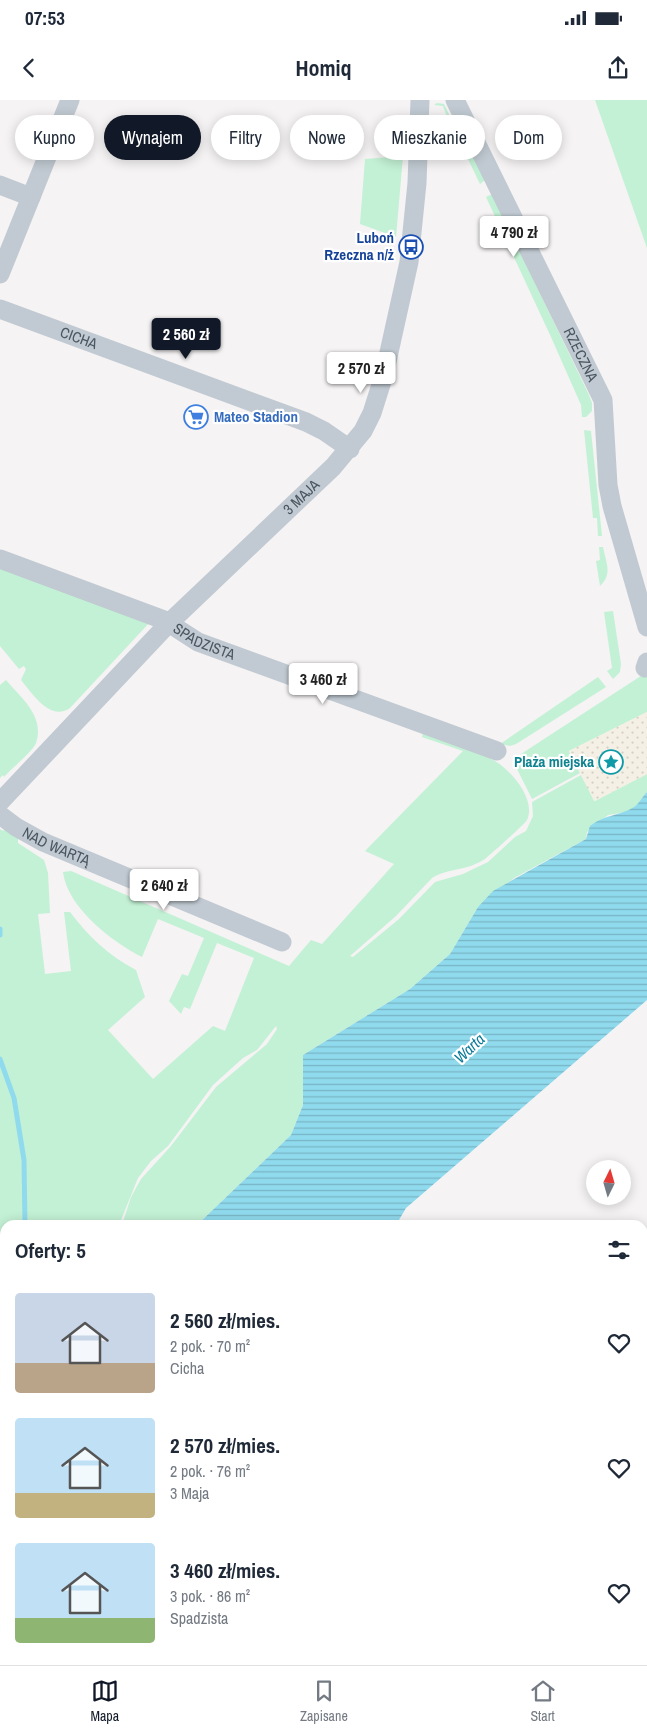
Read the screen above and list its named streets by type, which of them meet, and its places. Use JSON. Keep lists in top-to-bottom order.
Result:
{
  "streets": {
    "street": [
      "CICHA",
      "RZECZNA",
      "3 MAJA",
      "SPADZISTA",
      "NAD WARTĄ"
    ]
  },
  "crossings": [
    ["CICHA", "3 MAJA"],
    ["3 MAJA", "SPADZISTA"]
  ],
  "water": ["Warta"],
  "places": {
    "bus stop": ["Luboń Rzeczna n/ż"],
    "supermarket": ["Mateo Stadion"],
    "place": ["Plaża miejska"]
  },
  "north": "top",
  "page": {
    "status": "07:53",
    "header": "Homiq",
    "chip": [
      "Kupno",
      "Wynajem",
      "Filtry",
      "Nowe",
      "Mieszkanie",
      "Dom"
    ],
    "price": [
      "4 790 zł",
      "2 560 zł",
      "2 570 zł",
      "3 460 zł",
      "2 640 zł"
    ],
    "heading": "Oferty: 5",
    "list": [
      {
        "name": "2 560 zł/mies.",
        "note": "2 pok. · 70 m² · Cicha"
      },
      {
        "name": "2 570 zł/mies.",
        "note": "2 pok. · 76 m² · 3 Maja"
      },
      {
        "name": "3 460 zł/mies.",
        "note": "3 pok. · 86 m² · Spadzista"
      }
    ],
    "tabs": ["Mapa", "Zapisane", "Start"]
  }
}
